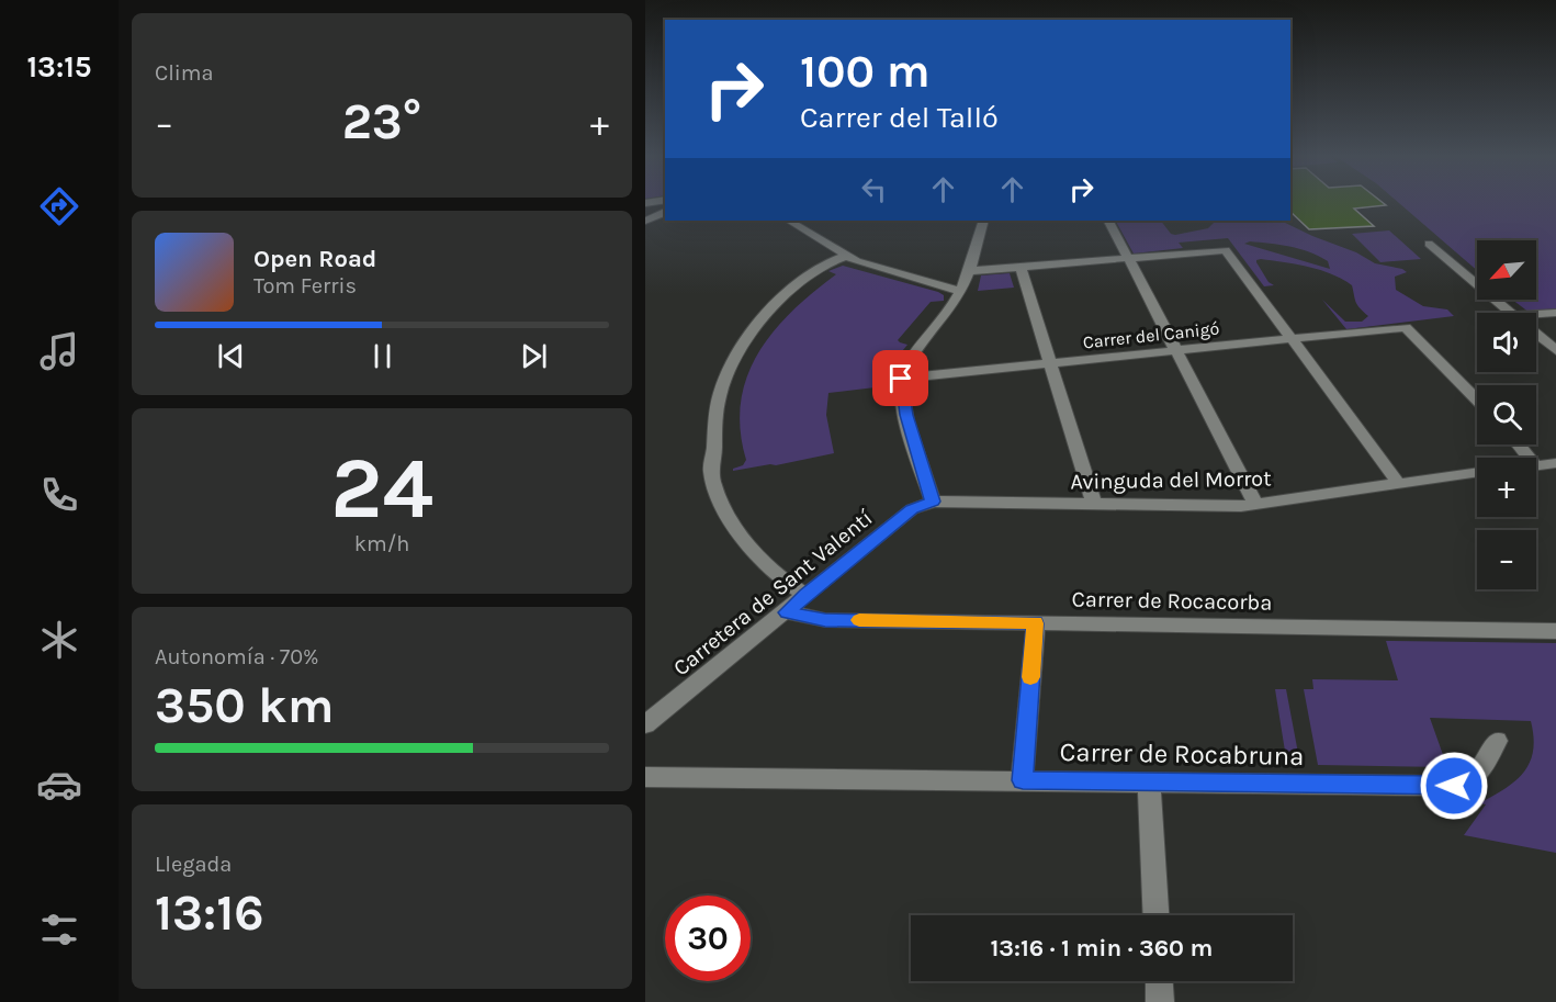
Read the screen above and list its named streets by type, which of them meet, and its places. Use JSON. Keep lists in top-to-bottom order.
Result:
{
  "streets": {
    "street": [
      "Carrer del Canigó",
      "Avinguda del Morrot",
      "Carretera de Sant Valentí",
      "Carrer de Rocacorba",
      "Carrer de Rocabruna"
    ]
  },
  "crossings": [
    ["Avinguda del Morrot", "Carretera de Sant Valentí"],
    ["Carretera de Sant Valentí", "Carrer de Rocacorba"]
  ],
  "north": "bottom left",
  "page": {
    "tabs": "13:15",
    "tile": [
      "Clima",
      ["24", "km/h"],
      ["Autonomía · 70%", "350 km"],
      ["Llegada", "13:16"]
    ],
    "turn": ["100 m", "Carrer del Talló"],
    "heat": ["−", "23°", "+"],
    "song": ["Open Road", "Tom Ferris"],
    "map_buttons": ["+", "−"],
    "limit": "30",
    "trip": "13:16 · 1 min · 360 m"
  }
}
